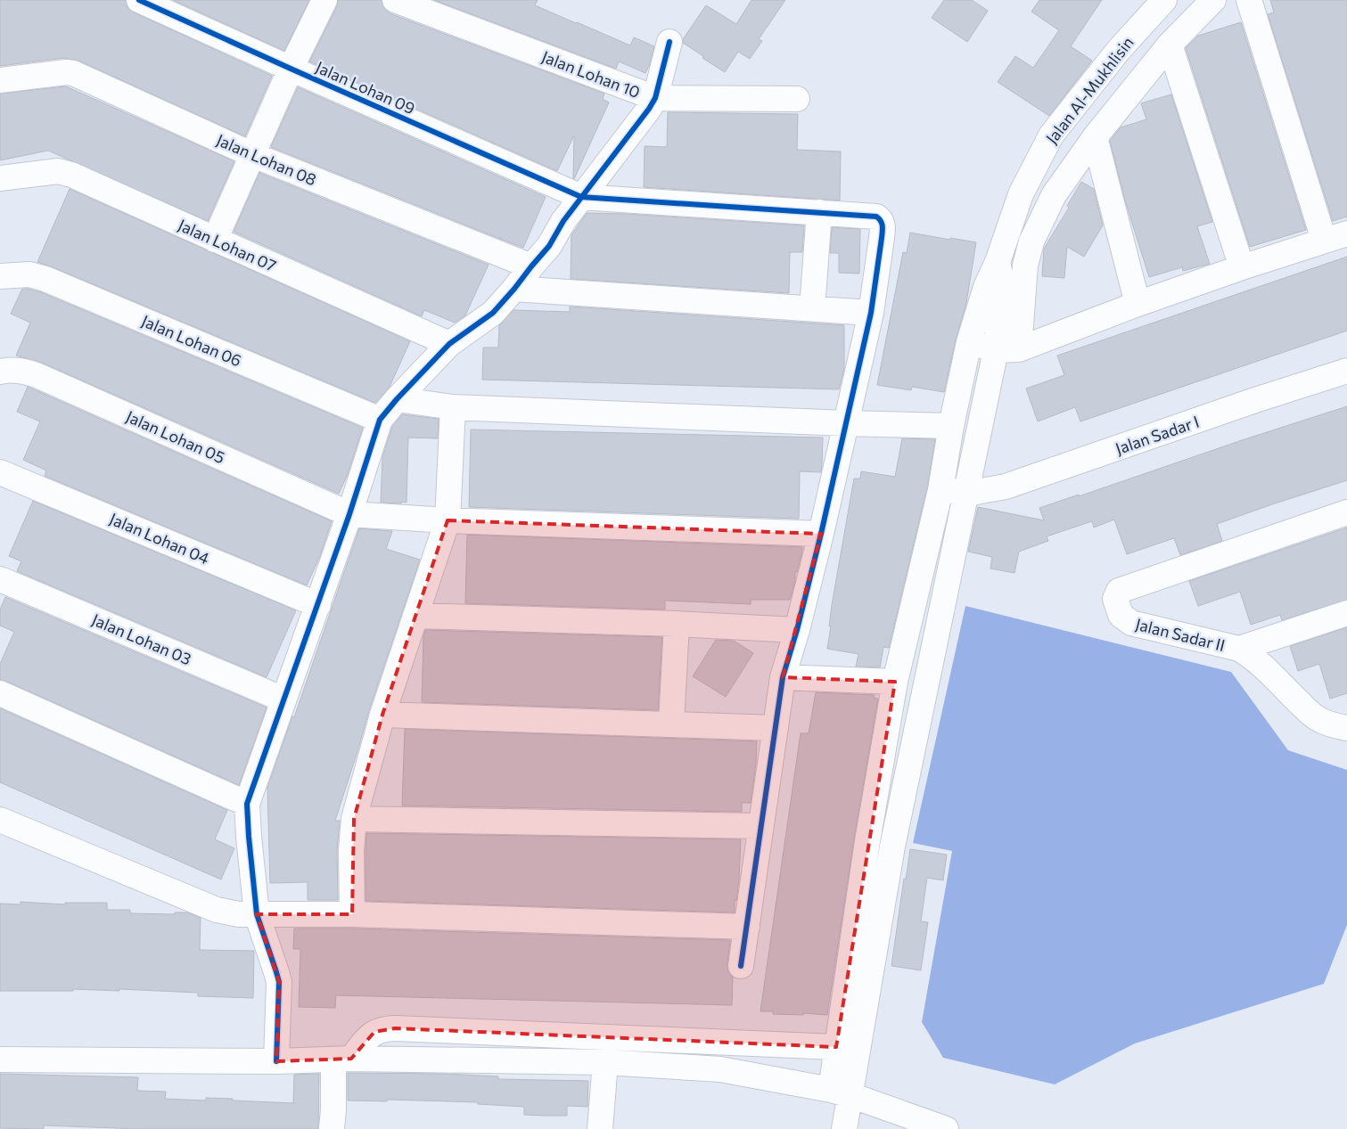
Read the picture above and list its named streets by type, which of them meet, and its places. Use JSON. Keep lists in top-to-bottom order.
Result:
{
  "streets": {
    "street": [
      "Jalan Lohan 10",
      "Jalan Lohan 09",
      "Jalan Al-Mukhlisin",
      "Jalan Lohan 08",
      "Jalan Lohan 07",
      "Jalan Lohan 06",
      "Jalan Sadar I",
      "Jalan Lohan 05",
      "Jalan Lohan 04",
      "Jalan Sadar II",
      "Jalan Lohan 03"
    ]
  },
  "crossings": [
    ["Jalan Al-Mukhlisin", "Jalan Sadar I"]
  ]
}
